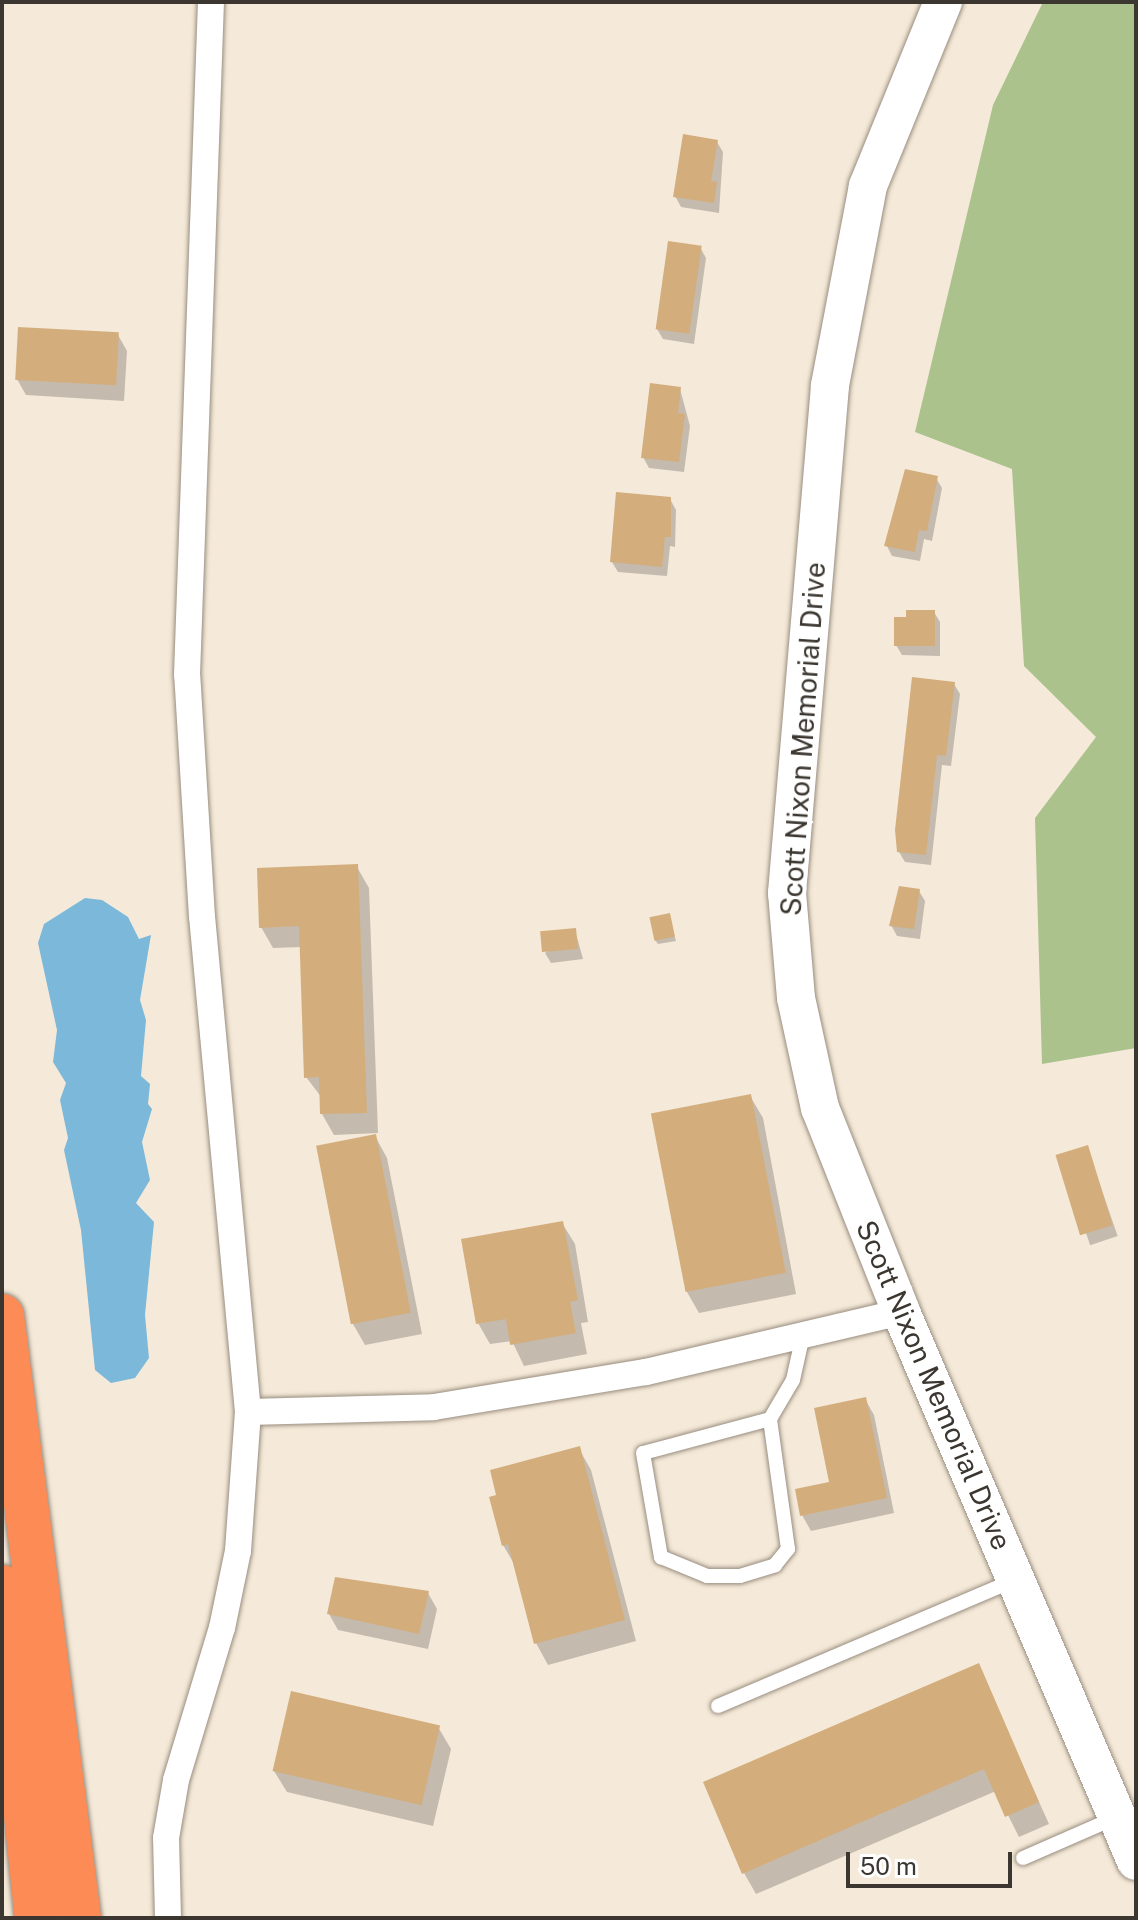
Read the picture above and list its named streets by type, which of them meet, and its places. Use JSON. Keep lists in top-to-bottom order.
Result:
{
  "streets": {
    "main road": ["Scott Nixon Memorial Drive"]
  },
  "scale_bar": "50 m"
}
